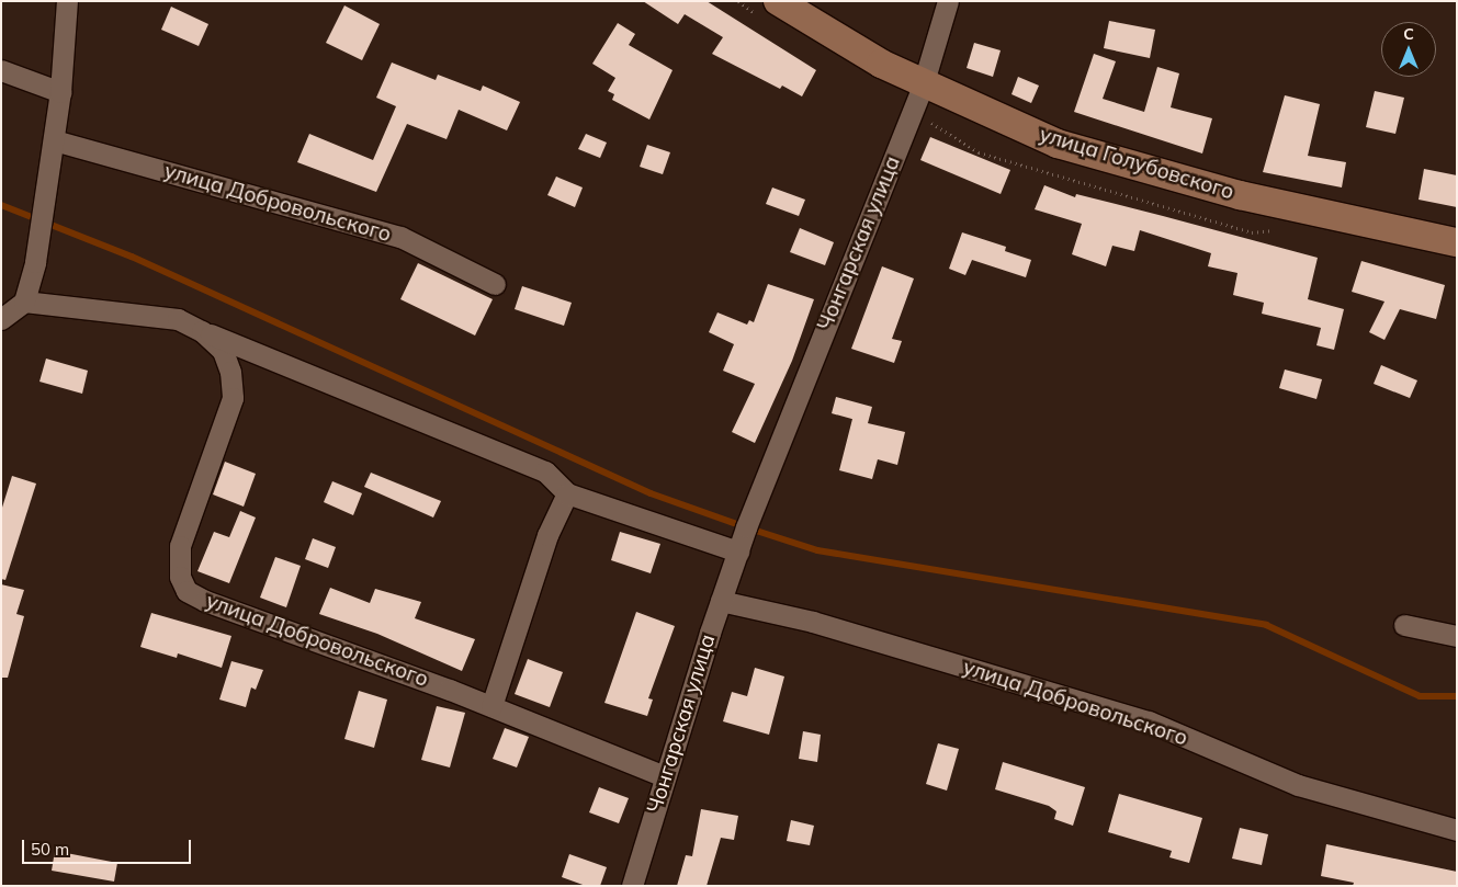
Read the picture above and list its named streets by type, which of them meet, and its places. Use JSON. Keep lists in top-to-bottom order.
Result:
{
  "streets": {
    "street": ["улица Голубовского", "улица Добровольского", "Чонгарская улица"]
  },
  "crossings": [
    ["улица Голубовского", "Чонгарская улица"],
    ["улица Добровольского", "Чонгарская улица"]
  ],
  "scale_bar": "50 m",
  "north": "top"
}
